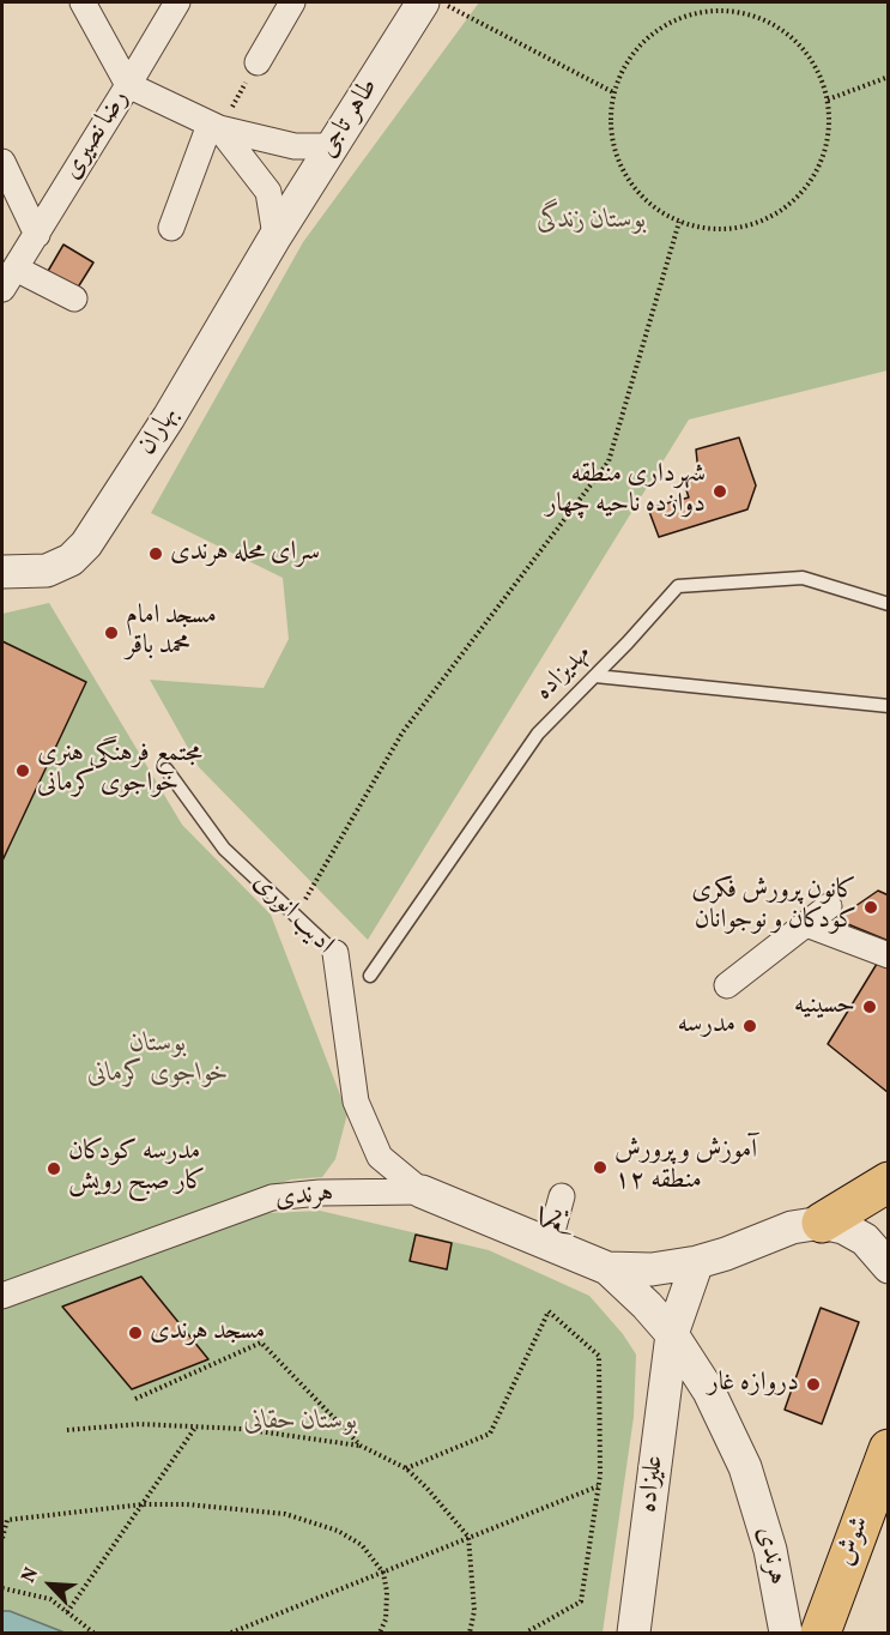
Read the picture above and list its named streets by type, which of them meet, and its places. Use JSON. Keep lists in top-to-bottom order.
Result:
{
  "streets": {
    "main road": ["شوش"],
    "street": [
      "طاهر تاجی",
      "رضا نصیری",
      "بهاران",
      "ادیب انوری",
      "هرندی",
      "یکم",
      "علیزاده"
    ],
    "lane": ["مهدیزاده"]
  },
  "crossings": [
    ["طاهر تاجی", "بهاران"],
    ["ادیب انوری", "هرندی"],
    ["هرندی", "یکم"],
    ["هرندی", "علیزاده"]
  ],
  "parks": ["بوستان زندگی", "بوستان خواجوی کرمانی", "بوستان حقانی"],
  "places": [
    "شهرداری منطقه دوازده ناحیه چهار",
    "سرای محله هرندی",
    "مسجد امام محمد باقر",
    "مجتمع فرهنگی هنری خواجوی كرمانی",
    "کانون پرورش فکری کودکان و نوجوانان",
    "حسینیه",
    "مدرسه",
    "آموزش و پرورش منطقه ۱۲",
    "مدرسه کودکان کار صبح رویش",
    "مسجد هرندی",
    "دروازه غار"
  ],
  "north": "top left"
}
